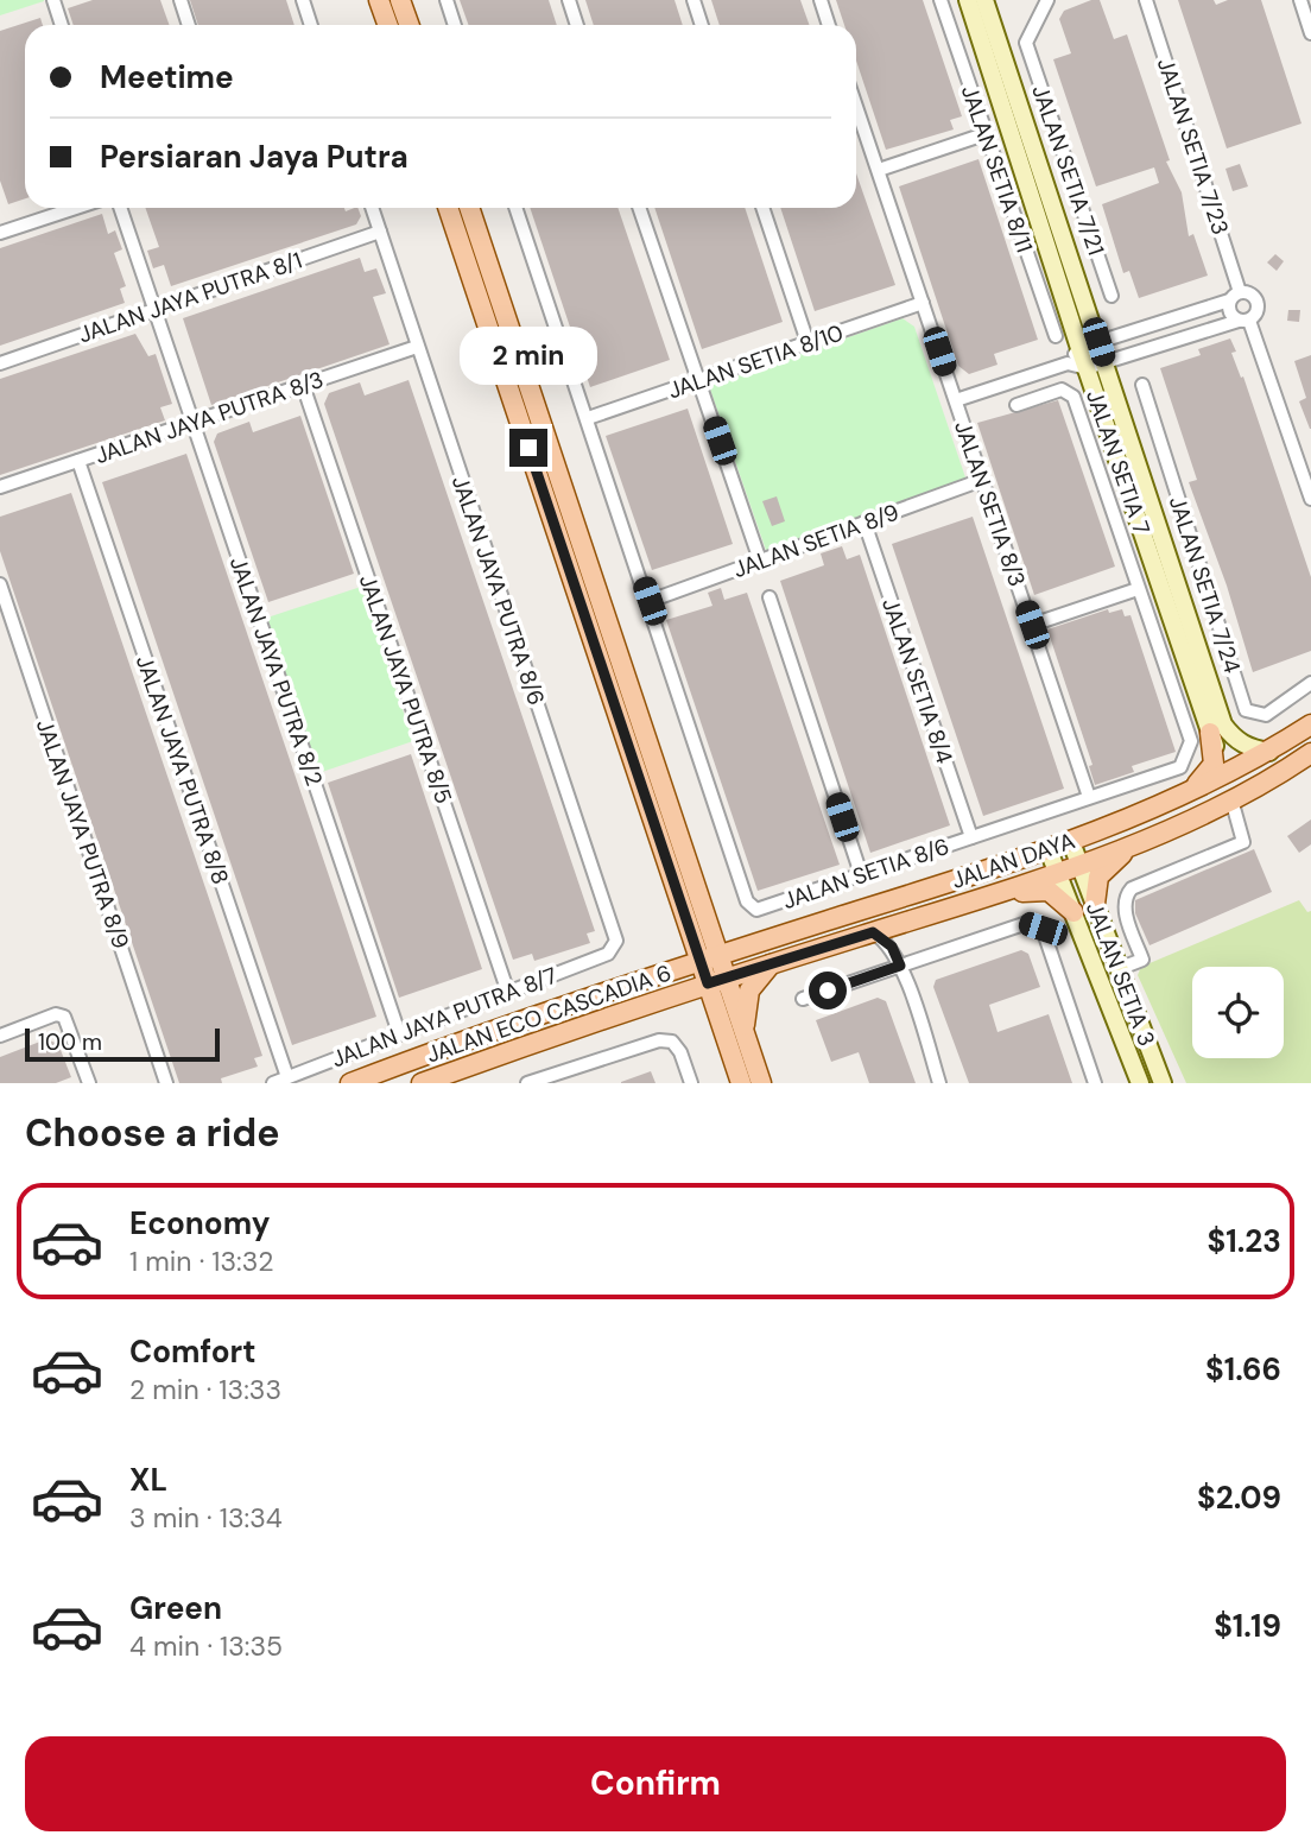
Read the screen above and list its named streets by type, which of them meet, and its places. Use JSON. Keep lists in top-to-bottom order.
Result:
{
  "streets": {
    "main road": ["JALAN DAYA", "JALAN ECO CASCADIA 6"],
    "street": [
      "JALAN SETIA 7/23",
      "JALAN SETIA 8/11",
      "JALAN SETIA 7/21",
      "JALAN JAYA PUTRA 8/1",
      "JALAN SETIA 8/10",
      "JALAN JAYA PUTRA 8/3",
      "JALAN SETIA 7",
      "JALAN SETIA 8/3",
      "JALAN SETIA 8/9",
      "JALAN SETIA 7/24",
      "JALAN JAYA PUTRA 8/6",
      "JALAN JAYA PUTRA 8/2",
      "JALAN SETIA 8/4",
      "JALAN JAYA PUTRA 8/5",
      "JALAN JAYA PUTRA 8/8",
      "JALAN JAYA PUTRA 8/9",
      "JALAN SETIA 8/6",
      "JALAN SETIA 3",
      "JALAN JAYA PUTRA 8/7"
    ]
  },
  "crossings": [
    ["JALAN JAYA PUTRA 8/1", "JALAN JAYA PUTRA 8/6"],
    ["JALAN JAYA PUTRA 8/1", "JALAN JAYA PUTRA 8/2"],
    ["JALAN SETIA 8/10", "JALAN SETIA 8/3"],
    ["JALAN JAYA PUTRA 8/3", "JALAN JAYA PUTRA 8/6"],
    ["JALAN JAYA PUTRA 8/3", "JALAN JAYA PUTRA 8/2"],
    ["JALAN JAYA PUTRA 8/3", "JALAN JAYA PUTRA 8/5"],
    ["JALAN JAYA PUTRA 8/3", "JALAN JAYA PUTRA 8/8"],
    ["JALAN SETIA 8/3", "JALAN SETIA 8/9"],
    ["JALAN SETIA 8/3", "JALAN SETIA 8/6"],
    ["JALAN SETIA 8/9", "JALAN SETIA 8/4"],
    ["JALAN SETIA 8/9", "JALAN SETIA 8/6"],
    ["JALAN JAYA PUTRA 8/6", "JALAN JAYA PUTRA 8/7"],
    ["JALAN JAYA PUTRA 8/2", "JALAN JAYA PUTRA 8/7"],
    ["JALAN SETIA 8/4", "JALAN SETIA 8/6"],
    ["JALAN JAYA PUTRA 8/5", "JALAN JAYA PUTRA 8/7"],
    ["JALAN JAYA PUTRA 8/8", "JALAN JAYA PUTRA 8/7"],
    ["JALAN DAYA", "JALAN SETIA 3"],
    ["JALAN DAYA", "JALAN ECO CASCADIA 6"]
  ],
  "scale_bar": "100 m",
  "page": {
    "banner": ["Meetime", "Persiaran Jaya Putra"],
    "bubble": "2 min",
    "scale": "100 m",
    "heading": "Choose a ride",
    "list": [
      {
        "name": "Economy",
        "note": "1 min · 13:32",
        "value": "$1.23"
      },
      {
        "name": "Comfort",
        "note": "2 min · 13:33",
        "value": "$1.66"
      },
      {
        "name": "XL",
        "note": "3 min · 13:34",
        "value": "$2.09"
      },
      {
        "name": "Green",
        "note": "4 min · 13:35",
        "value": "$1.19"
      }
    ],
    "buttons": "Confirm"
  }
}
